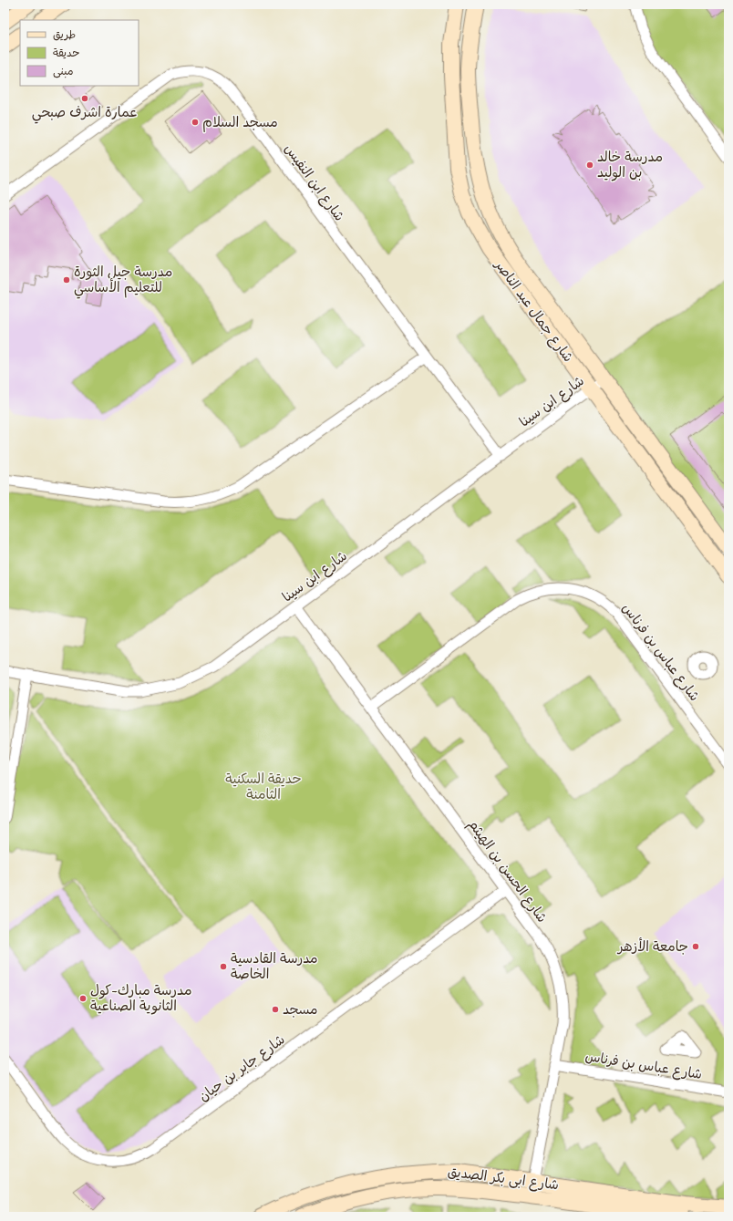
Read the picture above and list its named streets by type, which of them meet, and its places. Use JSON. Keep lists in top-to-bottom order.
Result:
{
  "streets": {
    "main road": ["شارع جمال عبد الناصر", "شارع ابى بكر الصديق"],
    "street": [
      "شارع ابن النفيس",
      "شارع ابن سينا",
      "شارع عباس بن فرناس",
      "شارع الحسن بن الهيثم",
      "شارع جابر بن حيان"
    ]
  },
  "crossings": [
    ["شارع ابن النفيس", "شارع ابن سينا"],
    ["شارع جمال عبد الناصر", "شارع ابن سينا"],
    ["شارع ابن سينا", "شارع الحسن بن الهيثم"],
    ["شارع عباس بن فرناس", "شارع الحسن بن الهيثم"],
    ["شارع الحسن بن الهيثم", "شارع جابر بن حيان"],
    ["شارع الحسن بن الهيثم", "شارع ابى بكر الصديق"]
  ],
  "parks": ["حديقة السكنية الثامنة"],
  "places": [
    "عمارة اشرف صبحي",
    "مسجد السلام",
    "مدرسة خالد بن الوليد",
    "مدرسة جيل الثورة للتعليم الأساسي",
    "جامعة الأزهر",
    "مدرسة القادسية الخاصة",
    "مدرسة مبارك-كول الثانوية الصناعية",
    "مسجد"
  ],
  "legend": ["طريق", "حديقة", "مبنى"]
}
